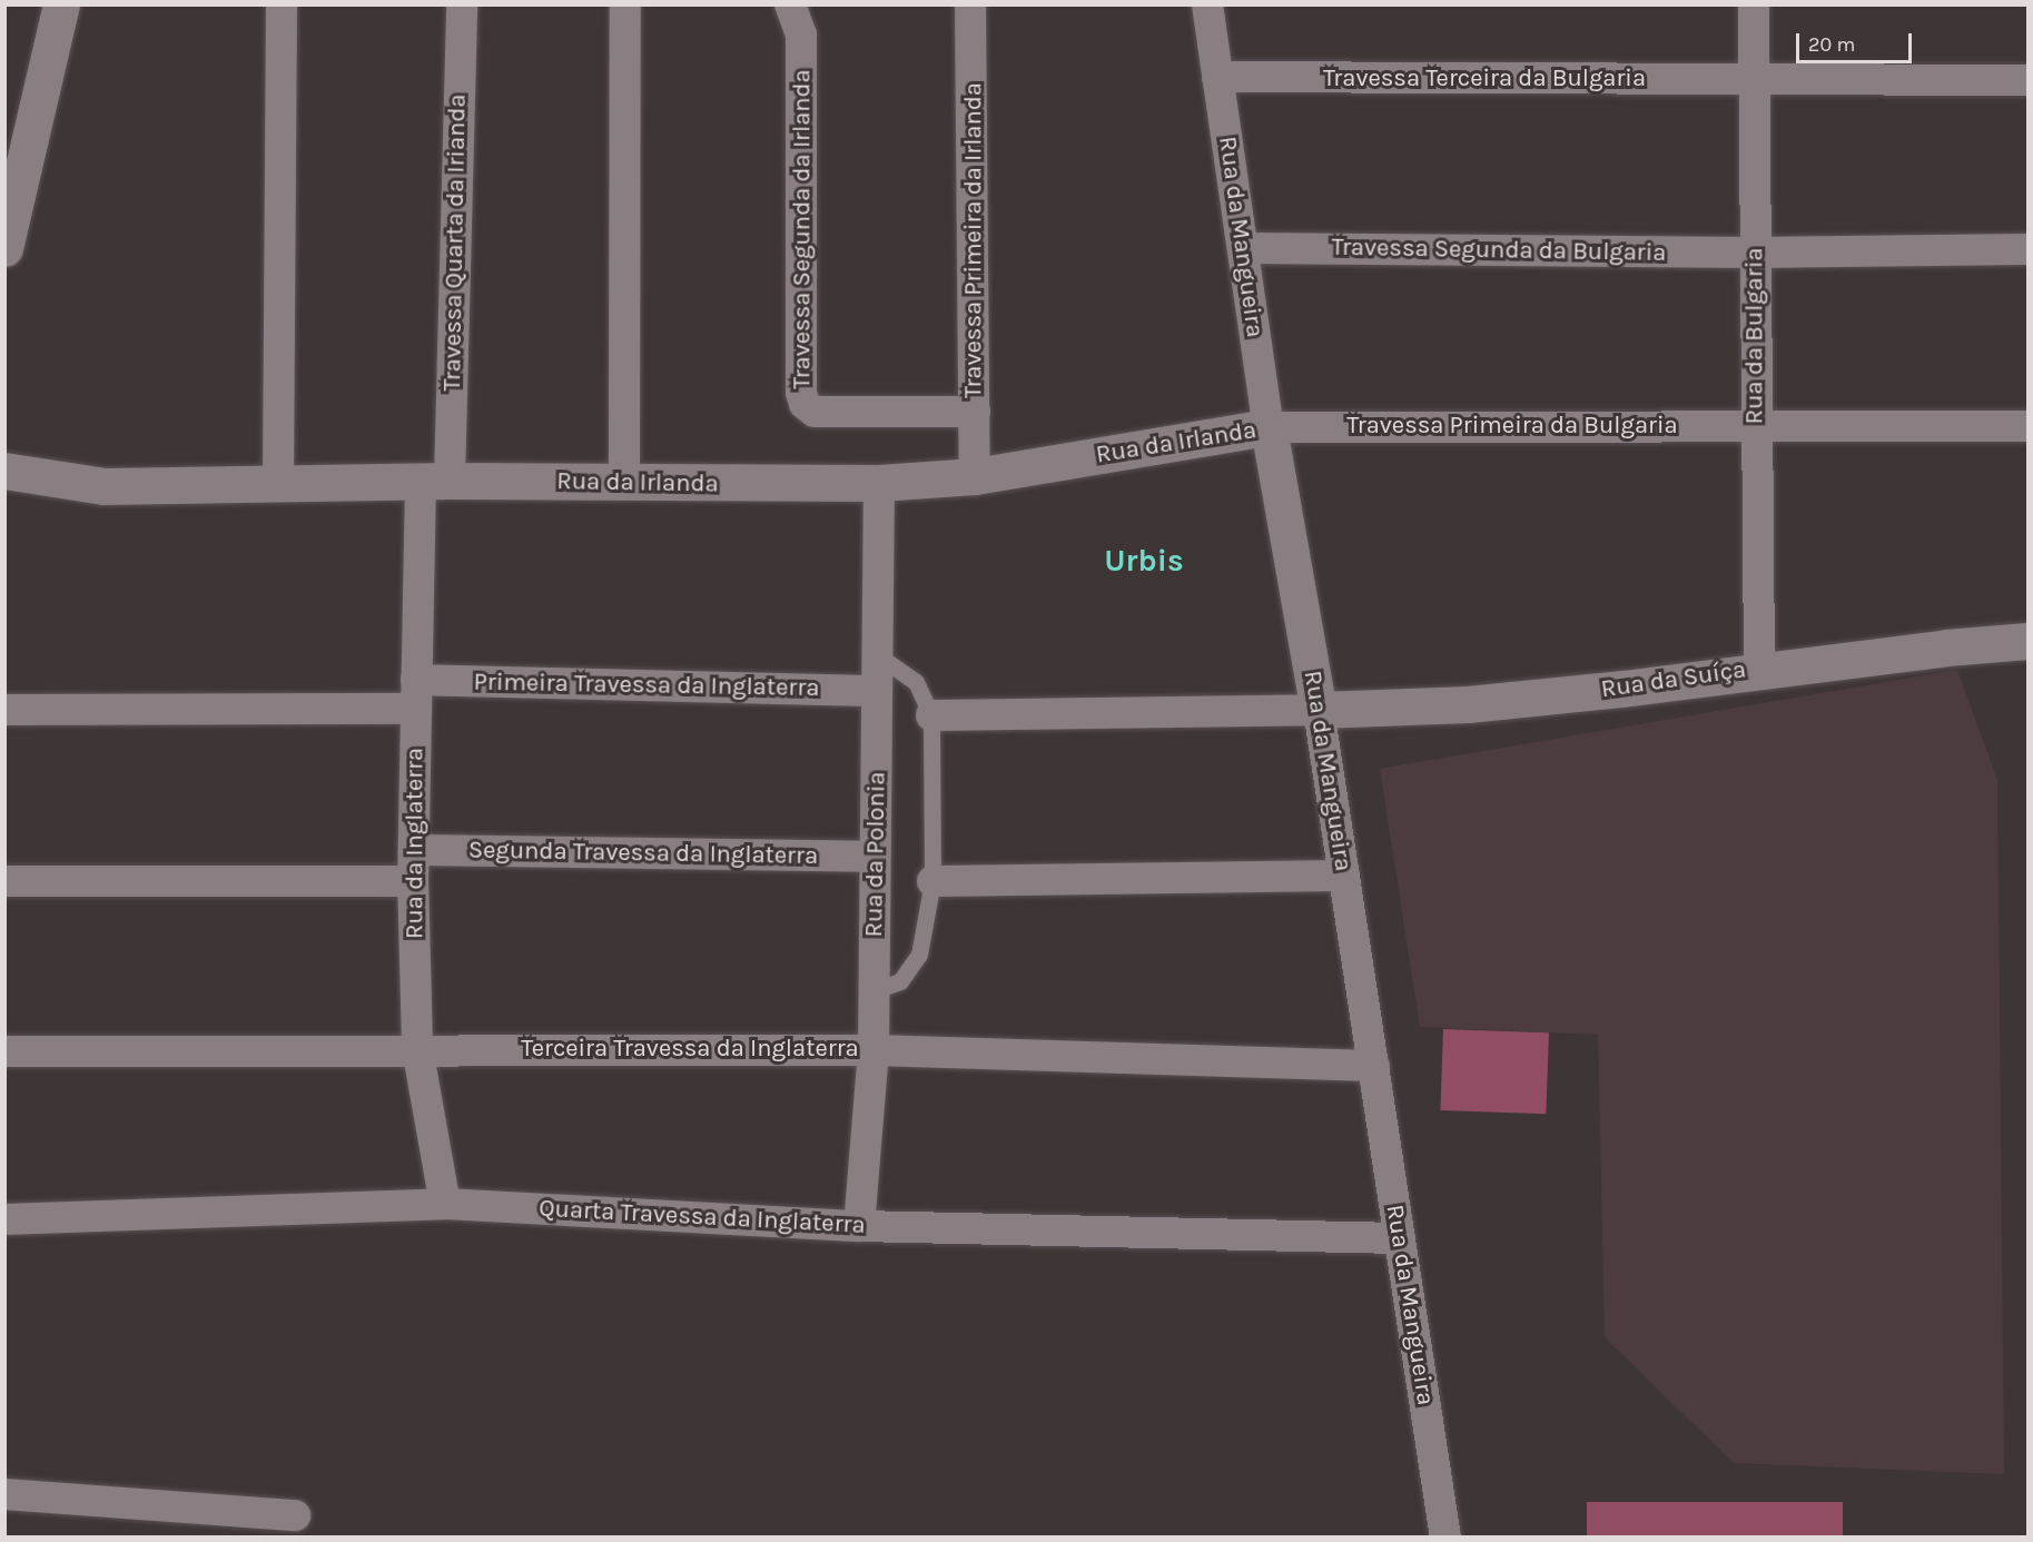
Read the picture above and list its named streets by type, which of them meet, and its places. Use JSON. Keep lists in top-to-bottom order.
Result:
{
  "streets": {
    "street": [
      "Travessa Terceira da Bulgaria",
      "Travessa Segunda da Irlanda",
      "Rua da Mangueira",
      "Travessa Primeira da Irlanda",
      "Travessa Quarta da Irianda",
      "Travessa Segunda da Bulgaria",
      "Rua da Bulgaria",
      "Travessa Primeira da Bulgaria",
      "Rua da Irlanda",
      "Rua da Suíça",
      "Primeira Travessa da Inglaterra",
      "Rua da Inglaterra",
      "Segunda Travessa da Inglaterra",
      "Rua da Polonia",
      "Terceira Travessa da Inglaterra",
      "Quarta Travessa da Inglaterra"
    ]
  },
  "crossings": [
    ["Travessa Terceira da Bulgaria", "Rua da Mangueira"],
    ["Travessa Terceira da Bulgaria", "Rua da Bulgaria"],
    ["Travessa Segunda da Irlanda", "Travessa Primeira da Irlanda"],
    ["Rua da Mangueira", "Travessa Segunda da Bulgaria"],
    ["Rua da Mangueira", "Travessa Primeira da Bulgaria"],
    ["Rua da Mangueira", "Rua da Irlanda"],
    ["Rua da Mangueira", "Rua da Suíça"],
    ["Rua da Mangueira", "Terceira Travessa da Inglaterra"],
    ["Rua da Mangueira", "Quarta Travessa da Inglaterra"],
    ["Travessa Primeira da Irlanda", "Rua da Irlanda"],
    ["Travessa Quarta da Irianda", "Rua da Irlanda"],
    ["Travessa Quarta da Irianda", "Rua da Inglaterra"],
    ["Travessa Segunda da Bulgaria", "Rua da Bulgaria"],
    ["Rua da Bulgaria", "Travessa Primeira da Bulgaria"],
    ["Rua da Bulgaria", "Rua da Suíça"],
    ["Travessa Primeira da Bulgaria", "Rua da Irlanda"],
    ["Rua da Irlanda", "Rua da Inglaterra"],
    ["Rua da Irlanda", "Rua da Polonia"],
    ["Primeira Travessa da Inglaterra", "Rua da Inglaterra"],
    ["Primeira Travessa da Inglaterra", "Rua da Polonia"],
    ["Rua da Inglaterra", "Segunda Travessa da Inglaterra"],
    ["Rua da Inglaterra", "Terceira Travessa da Inglaterra"],
    ["Rua da Inglaterra", "Quarta Travessa da Inglaterra"],
    ["Segunda Travessa da Inglaterra", "Rua da Polonia"],
    ["Rua da Polonia", "Terceira Travessa da Inglaterra"],
    ["Rua da Polonia", "Quarta Travessa da Inglaterra"]
  ],
  "districts": ["Urbis"],
  "scale_bar": "20 m"
}
